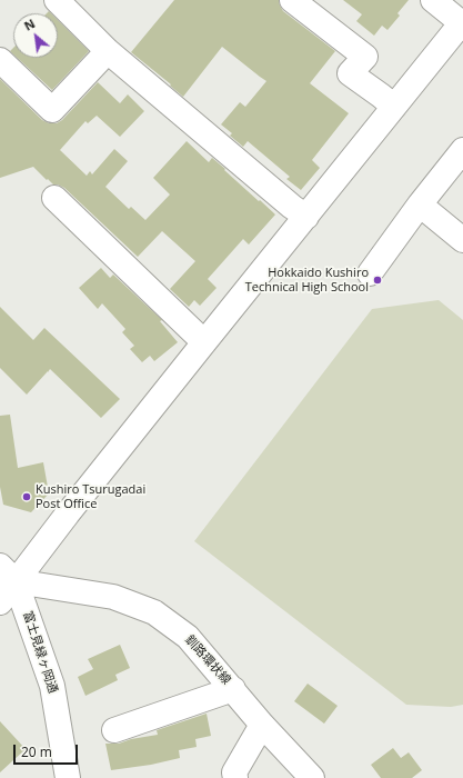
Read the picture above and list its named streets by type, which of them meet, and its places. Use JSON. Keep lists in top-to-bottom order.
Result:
{
  "streets": {
    "street": ["富士見緑ヶ岡通", "釧路環状線"]
  },
  "crossings": [
    ["富士見緑ヶ岡通", "釧路環状線"]
  ],
  "places": ["Hokkaido Kushiro Technical High School", "Kushiro Tsurugadai Post Office"],
  "scale_bar": "20 m",
  "north": "top left"
}
